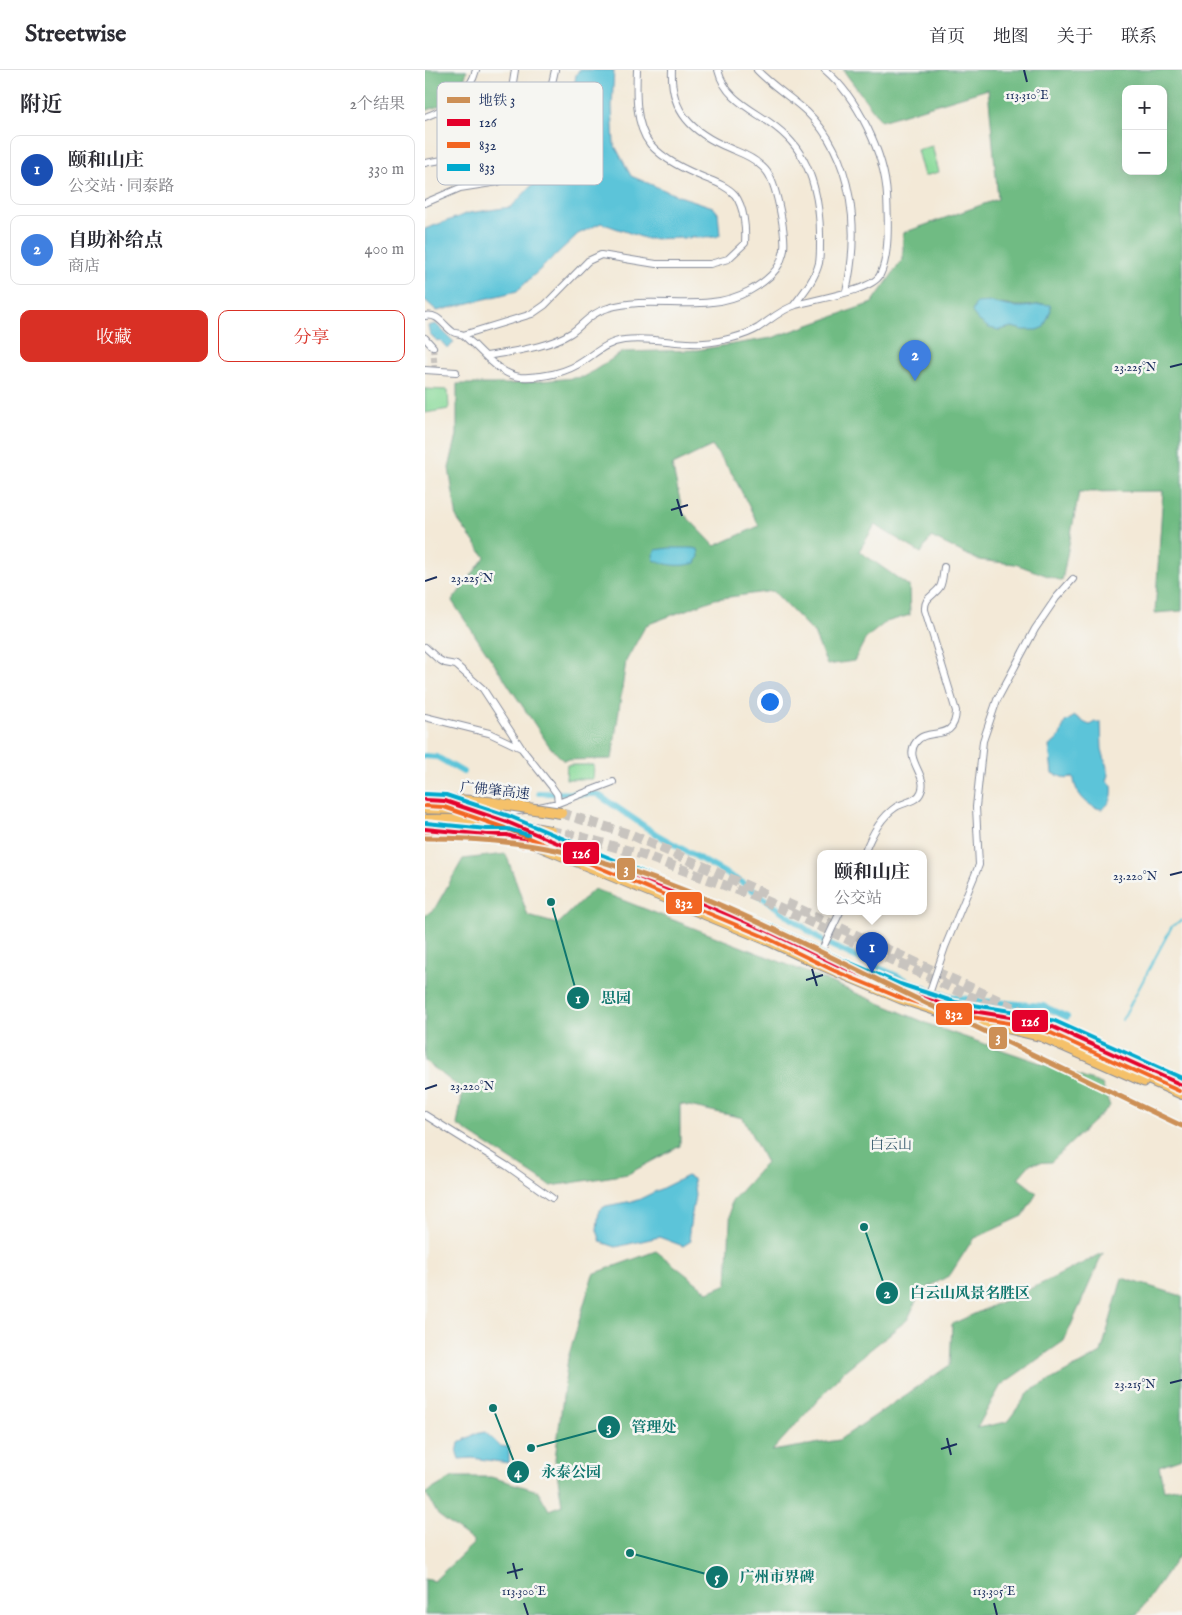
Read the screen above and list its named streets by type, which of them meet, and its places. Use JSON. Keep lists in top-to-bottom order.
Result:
{
  "streets": {
    "highway": ["广佛肇高速"]
  },
  "parks": ["白云山"],
  "places": [
    "思园",
    "白云山风景名胜区",
    "永泰公园",
    "管理处",
    "广州市界碑"
  ],
  "lines": [
    "transit line 833",
    "transit line 126",
    "transit line 832",
    "metro line 3"
  ],
  "legend": [
    "地铁 3",
    "126",
    "832",
    "833"
  ],
  "page": {
    "header": "Streetwise",
    "nav": [
      "首页",
      "地图",
      "关于",
      "联系"
    ],
    "heading": ["附近", "2个结果"],
    "map_buttons": ["+", "−"],
    "list": [
      {
        "mark": "1",
        "name": "颐和山庄",
        "note": "公交站 · 同泰路",
        "value": "330 m"
      },
      {
        "mark": "2",
        "name": "自助补给点",
        "note": "商店",
        "value": "400 m"
      }
    ],
    "buttons": ["收藏", "分享"],
    "pins": ["2", "1"],
    "popup": ["颐和山庄", "公交站"]
  },
  "coordinates": [
    "113.310°E",
    "23.225°N",
    "23.220°N",
    "23.215°N",
    "113.300°E",
    "113.305°E"
  ]
}
